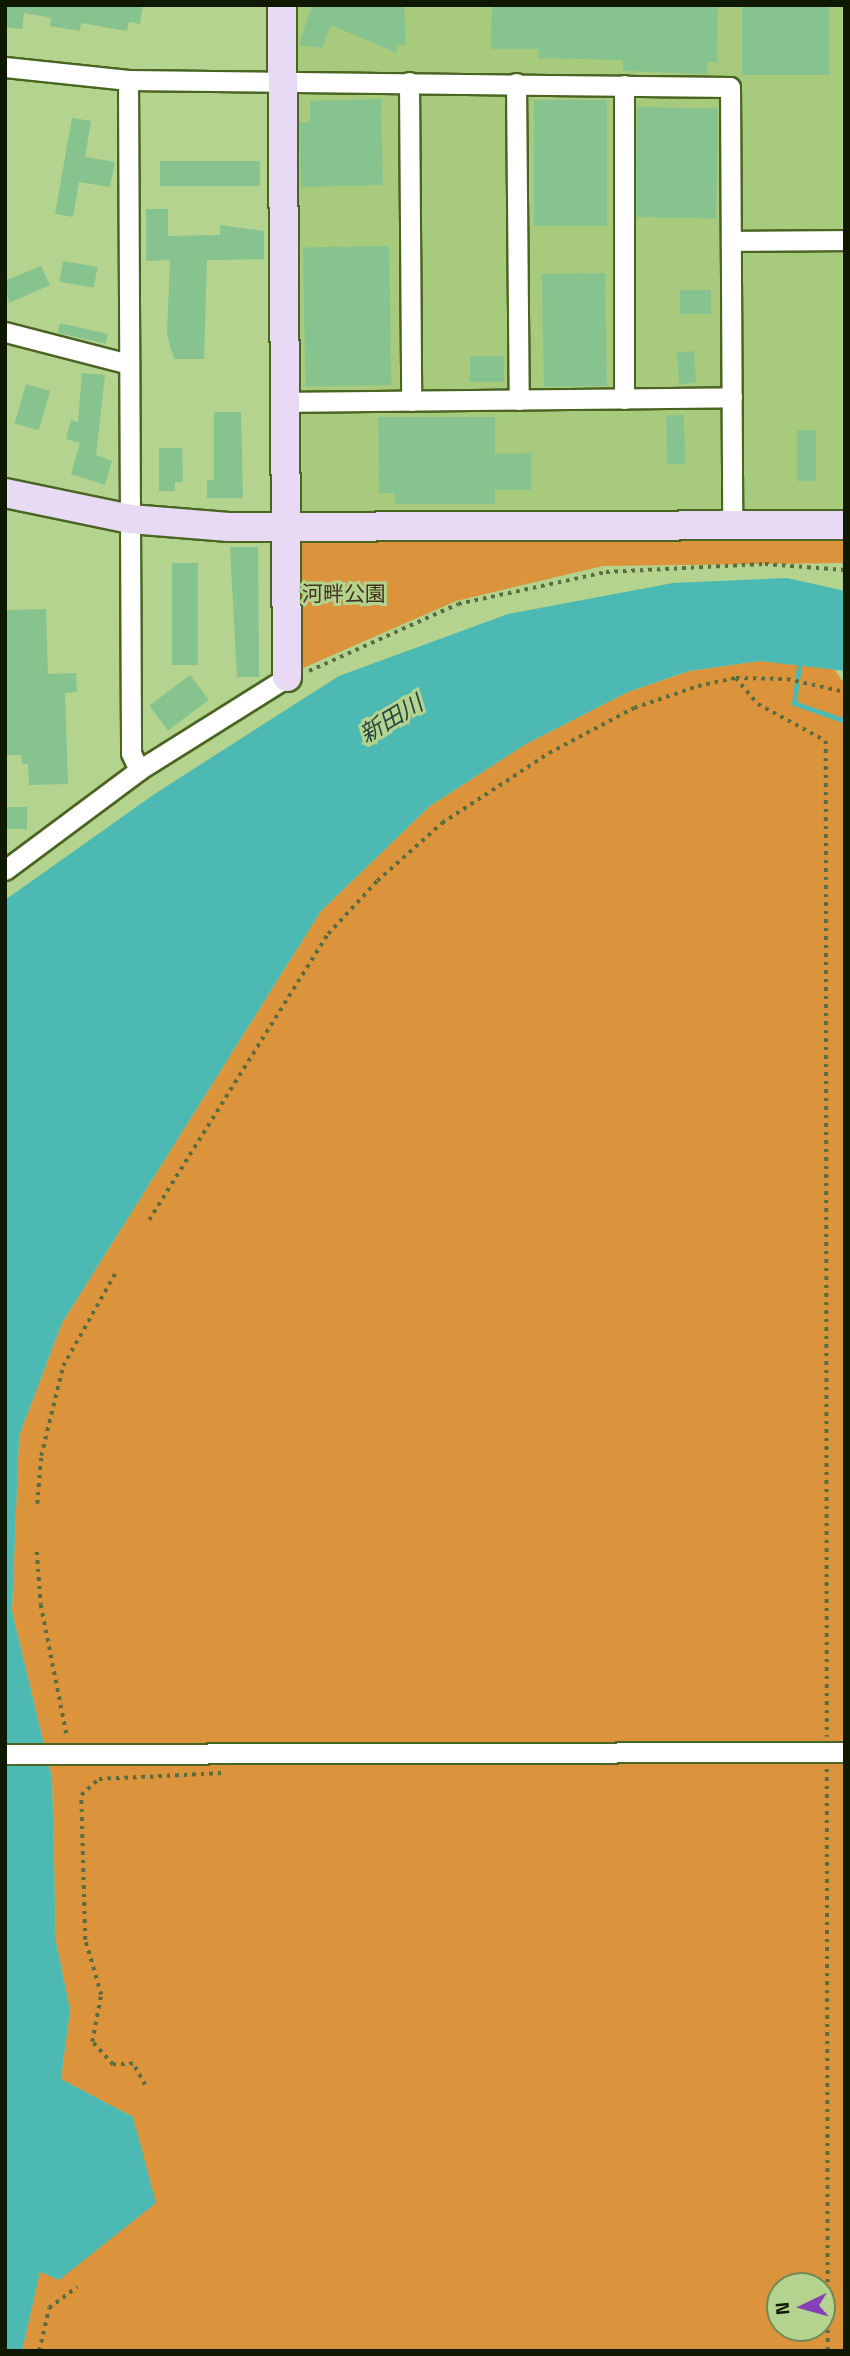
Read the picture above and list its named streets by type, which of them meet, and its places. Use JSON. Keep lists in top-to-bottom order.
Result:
{
  "water": ["新田川"],
  "parks": ["河畔公園"],
  "north": "left"
}
